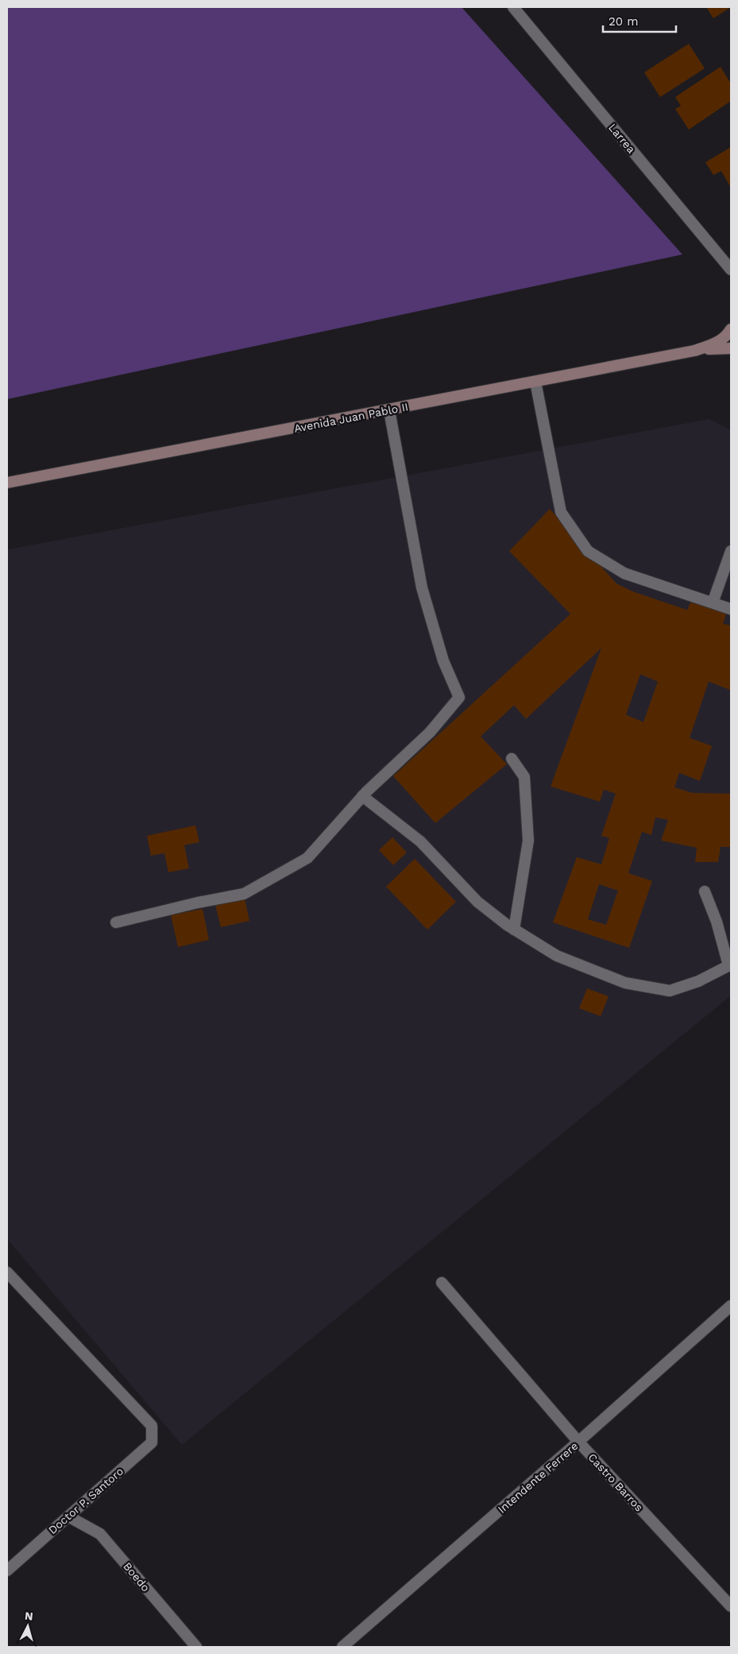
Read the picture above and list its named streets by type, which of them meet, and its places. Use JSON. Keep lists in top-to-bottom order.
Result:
{
  "streets": {
    "main road": ["Avenida Juan Pablo II"],
    "street": [
      "Larrea",
      "Intendente Ferrere",
      "Castro Barros",
      "Doctor P. Santoro",
      "Boedo"
    ]
  },
  "crossings": [
    ["Intendente Ferrere", "Castro Barros"],
    ["Doctor P. Santoro", "Boedo"]
  ],
  "scale_bar": "20 m",
  "north": "top"
}
